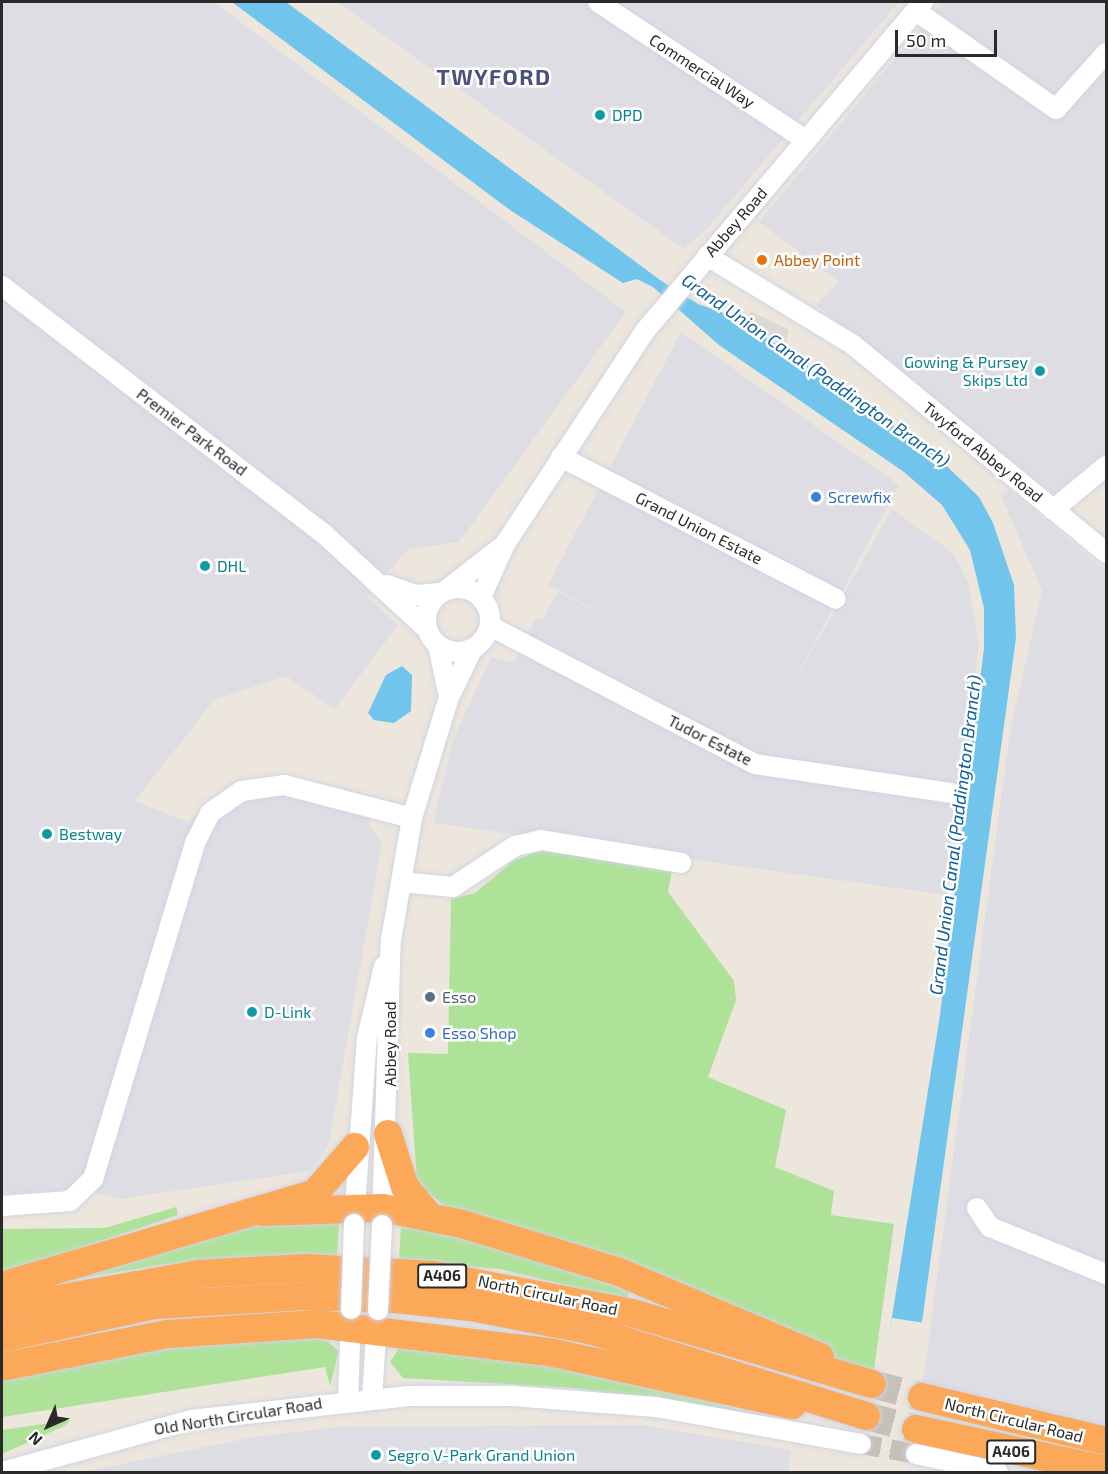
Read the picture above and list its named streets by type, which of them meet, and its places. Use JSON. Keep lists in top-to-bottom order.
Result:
{
  "streets": {
    "highway": ["A406", "North Circular Road"],
    "street": [
      "Commercial Way",
      "Abbey Road",
      "Premier Park Road",
      "Twyford Abbey Road",
      "Grand Union Estate",
      "Tudor Estate",
      "Old North Circular Road"
    ]
  },
  "crossings": [
    ["Commercial Way", "Abbey Road"],
    ["Abbey Road", "Premier Park Road"],
    ["Abbey Road", "Twyford Abbey Road"],
    ["Abbey Road", "Grand Union Estate"],
    ["Abbey Road", "Tudor Estate"],
    ["Abbey Road", "North Circular Road"],
    ["Abbey Road", "Old North Circular Road"],
    ["Premier Park Road", "Tudor Estate"]
  ],
  "districts": ["TWYFORD"],
  "water": ["Grand Union Canal (Paddington Branch)"],
  "places": [
    "DPD",
    "Abbey Point",
    "Gowing & Pursey Skips Ltd",
    "Screwfix",
    "DHL",
    "Bestway",
    "Esso",
    "D-Link",
    "Esso Shop",
    "Segro V-Park Grand Union"
  ],
  "scale_bar": "50 m",
  "north": "bottom left"
}
